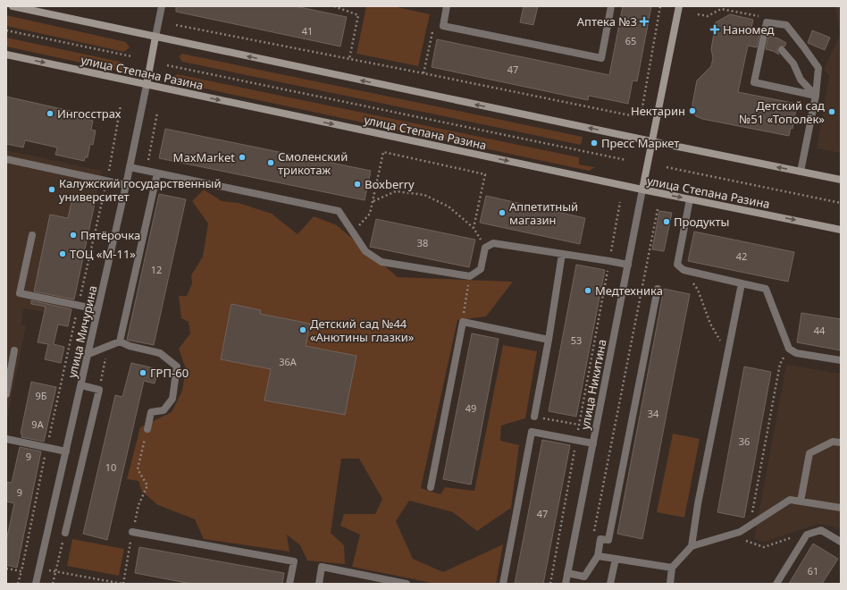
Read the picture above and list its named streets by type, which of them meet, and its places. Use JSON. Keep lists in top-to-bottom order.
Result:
{
  "streets": {
    "main road": ["улица Степана Разина"],
    "street": ["улица Мичурина", "улица Никитина"]
  },
  "crossings": [
    ["улица Степана Разина", "улица Мичурина"],
    ["улица Степана Разина", "улица Никитина"]
  ],
  "places": {
    "health": ["Аптека №3", "Наномед"],
    "other": [
      "Нектарин",
      "Детский сад №51 «Тополёк»",
      "Ингосстрах",
      "Пресс Маркет",
      "MaxMarket",
      "Смоленский трикотаж",
      "Boxberry",
      "Калужский государственный университет",
      "Аппетитный магазин",
      "Продукты",
      "Пятёрочка",
      "ТОЦ «M-11»",
      "Медтехника",
      "Детский сад №44 «Анютины глазки»",
      "ГРП-60"
    ]
  },
  "house_numbers": [
    "41",
    "65",
    "47",
    "38",
    "42",
    "12",
    "44",
    "53",
    "36А",
    "9Б",
    "49",
    "34",
    "9А",
    "36",
    "9",
    "10",
    "9",
    "47",
    "61"
  ]
}
